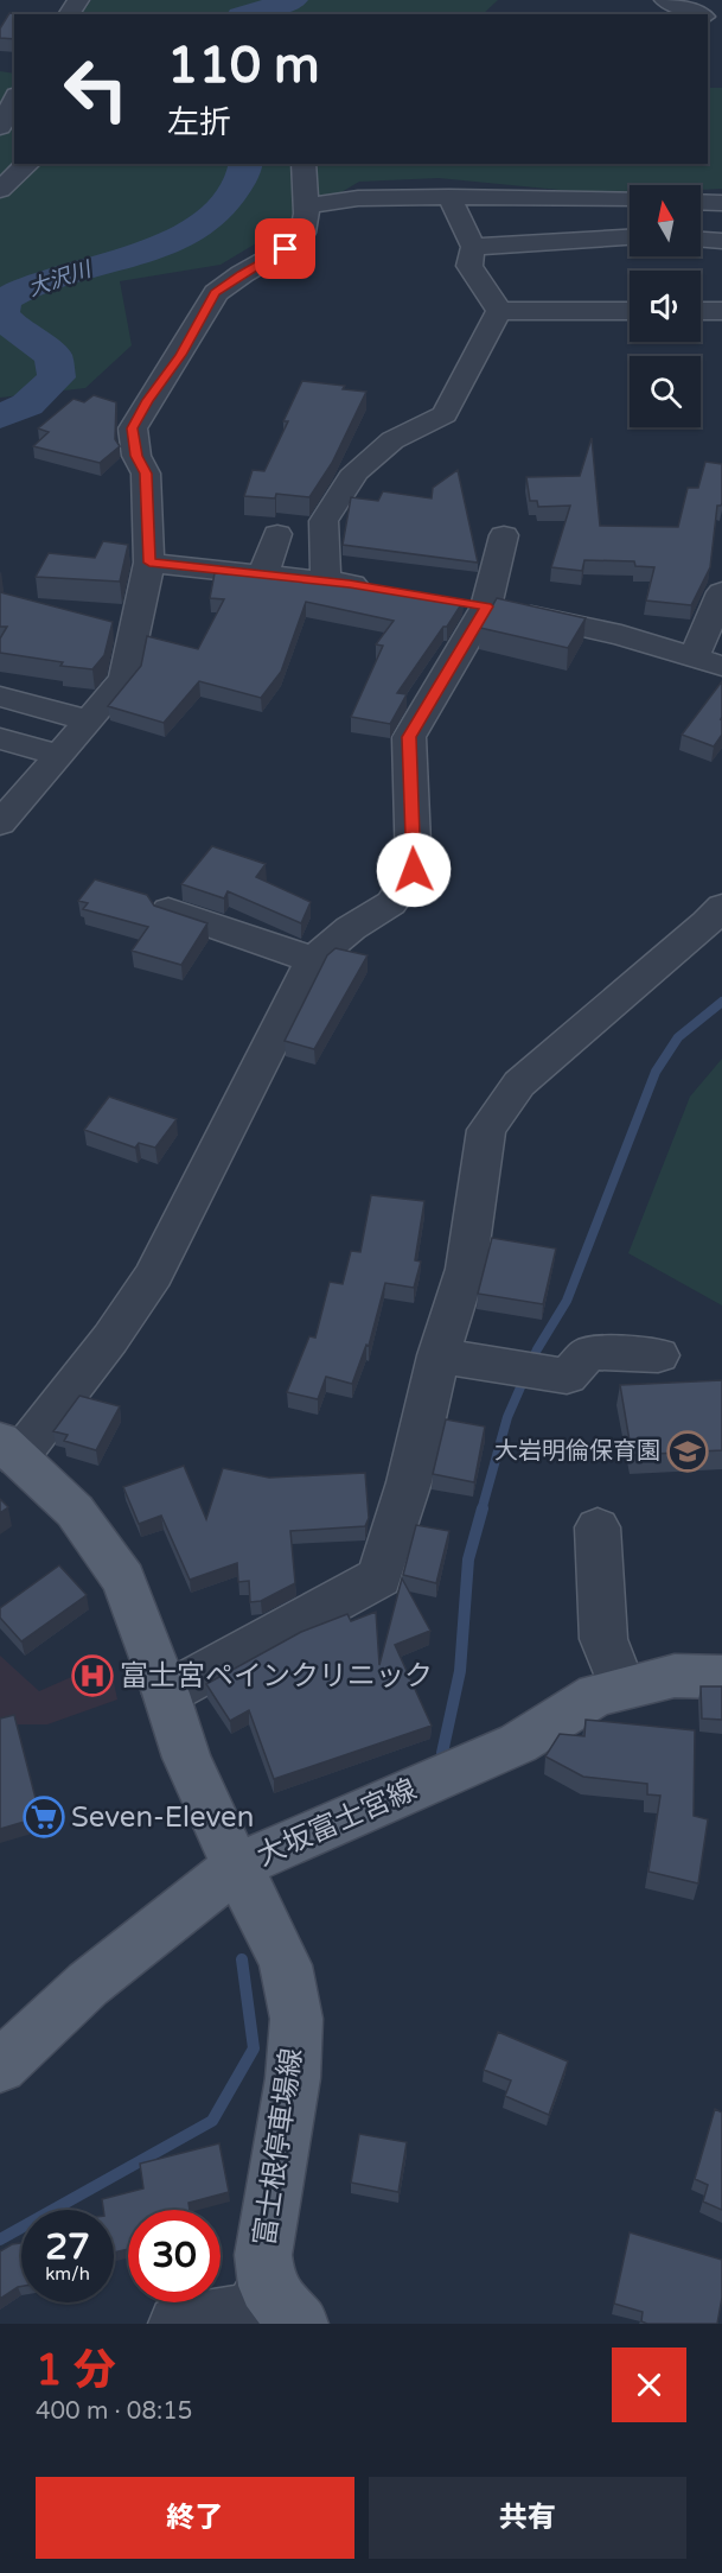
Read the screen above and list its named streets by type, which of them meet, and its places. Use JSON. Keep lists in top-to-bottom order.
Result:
{
  "streets": {
    "main road": ["大坂富士宮線", "富士根停車場線"]
  },
  "crossings": [
    ["大坂富士宮線", "富士根停車場線"]
  ],
  "water": ["大沢川"],
  "places": {
    "school or university": ["大岩明倫保育園"],
    "hospital": ["富士宮ペインクリニック"],
    "supermarket": ["Seven-Eleven"]
  },
  "north": "top",
  "page": {
    "turn": ["110 m", "左折"],
    "speed": "27 km/h",
    "limit": "30",
    "heading": ["1 分", "400 m · 08:15"],
    "buttons": ["終了", "共有"]
  }
}
